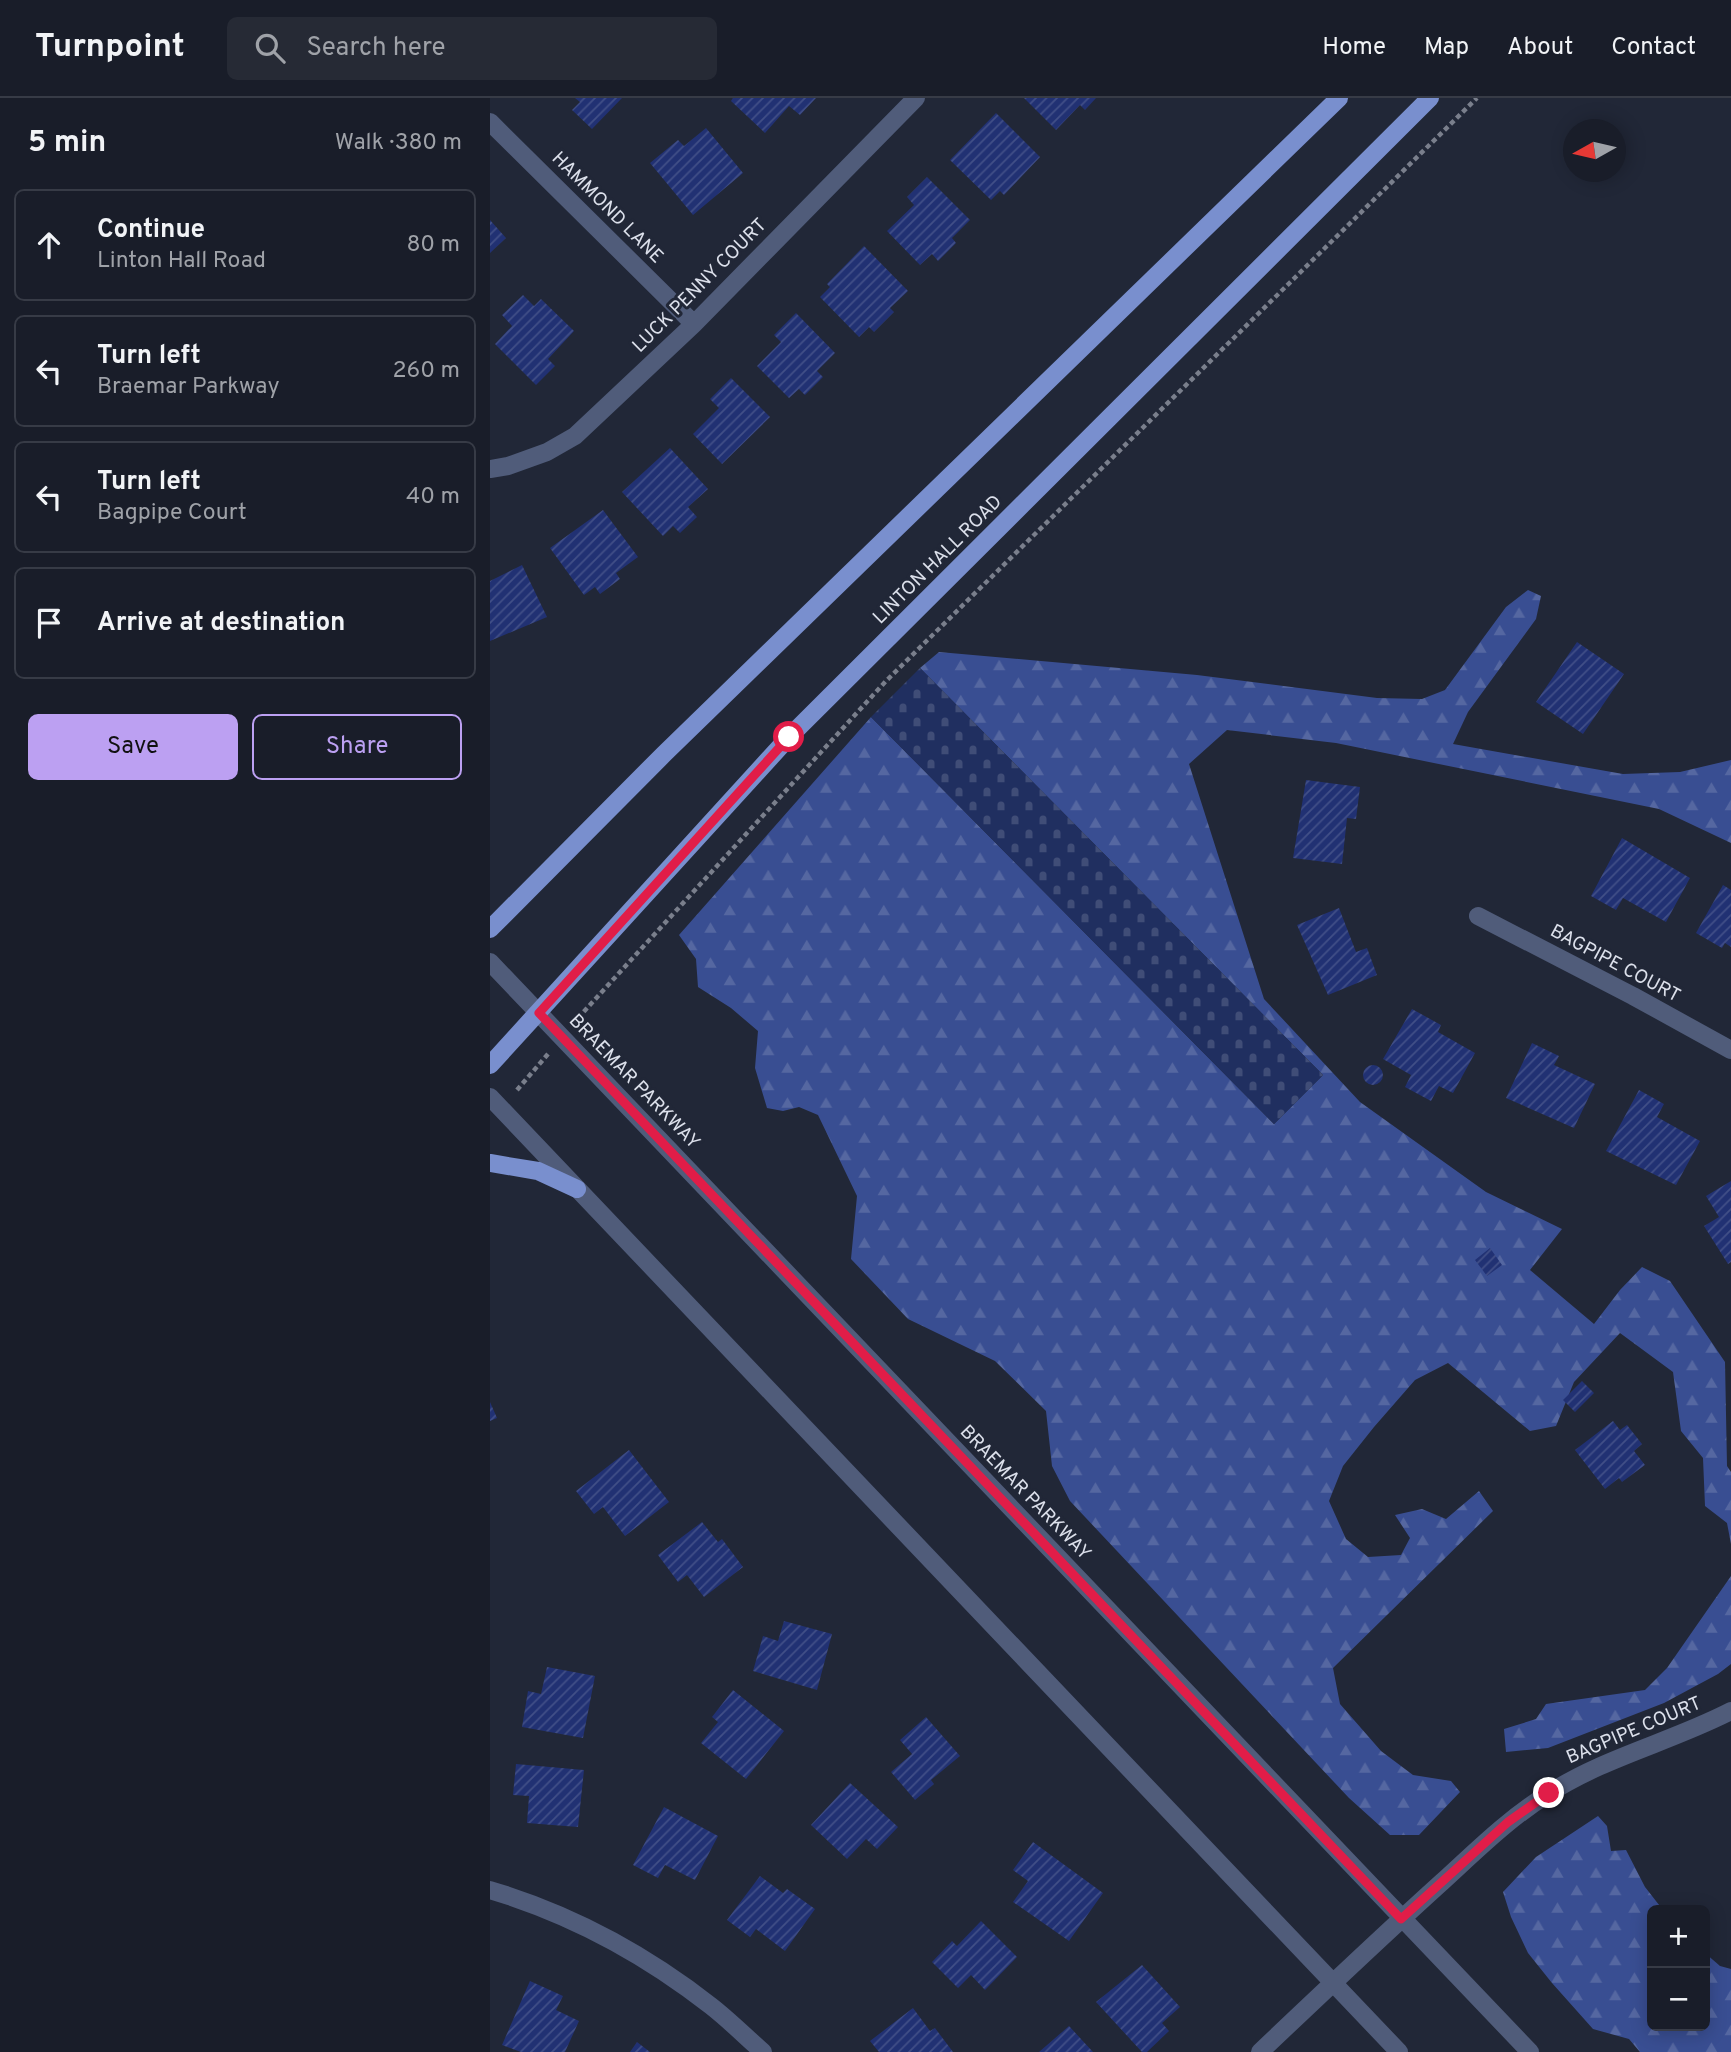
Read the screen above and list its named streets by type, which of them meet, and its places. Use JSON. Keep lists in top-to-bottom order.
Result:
{
  "streets": {
    "main road": ["LINTON HALL ROAD"],
    "street": [
      "HAMMOND LANE",
      "LUCK PENNY COURT",
      "BAGPIPE COURT",
      "BRAEMAR PARKWAY"
    ]
  },
  "crossings": [
    ["HAMMOND LANE", "LUCK PENNY COURT"],
    ["LINTON HALL ROAD", "BRAEMAR PARKWAY"],
    ["BAGPIPE COURT", "BRAEMAR PARKWAY"]
  ],
  "north": "left",
  "page": {
    "header": "Turnpoint",
    "search": "Search here",
    "nav": [
      "Home",
      "Map",
      "About",
      "Contact"
    ],
    "heading": ["5 min", "Walk · 380 m"],
    "list": [
      ["Continue", "Linton Hall Road", "80 m"],
      ["Turn left", "Braemar Parkway", "260 m"],
      ["Turn left", "Bagpipe Court", "40 m"],
      "Arrive at destination"
    ],
    "buttons": ["Save", "Share"],
    "map_buttons": ["+", "−"]
  }
}
